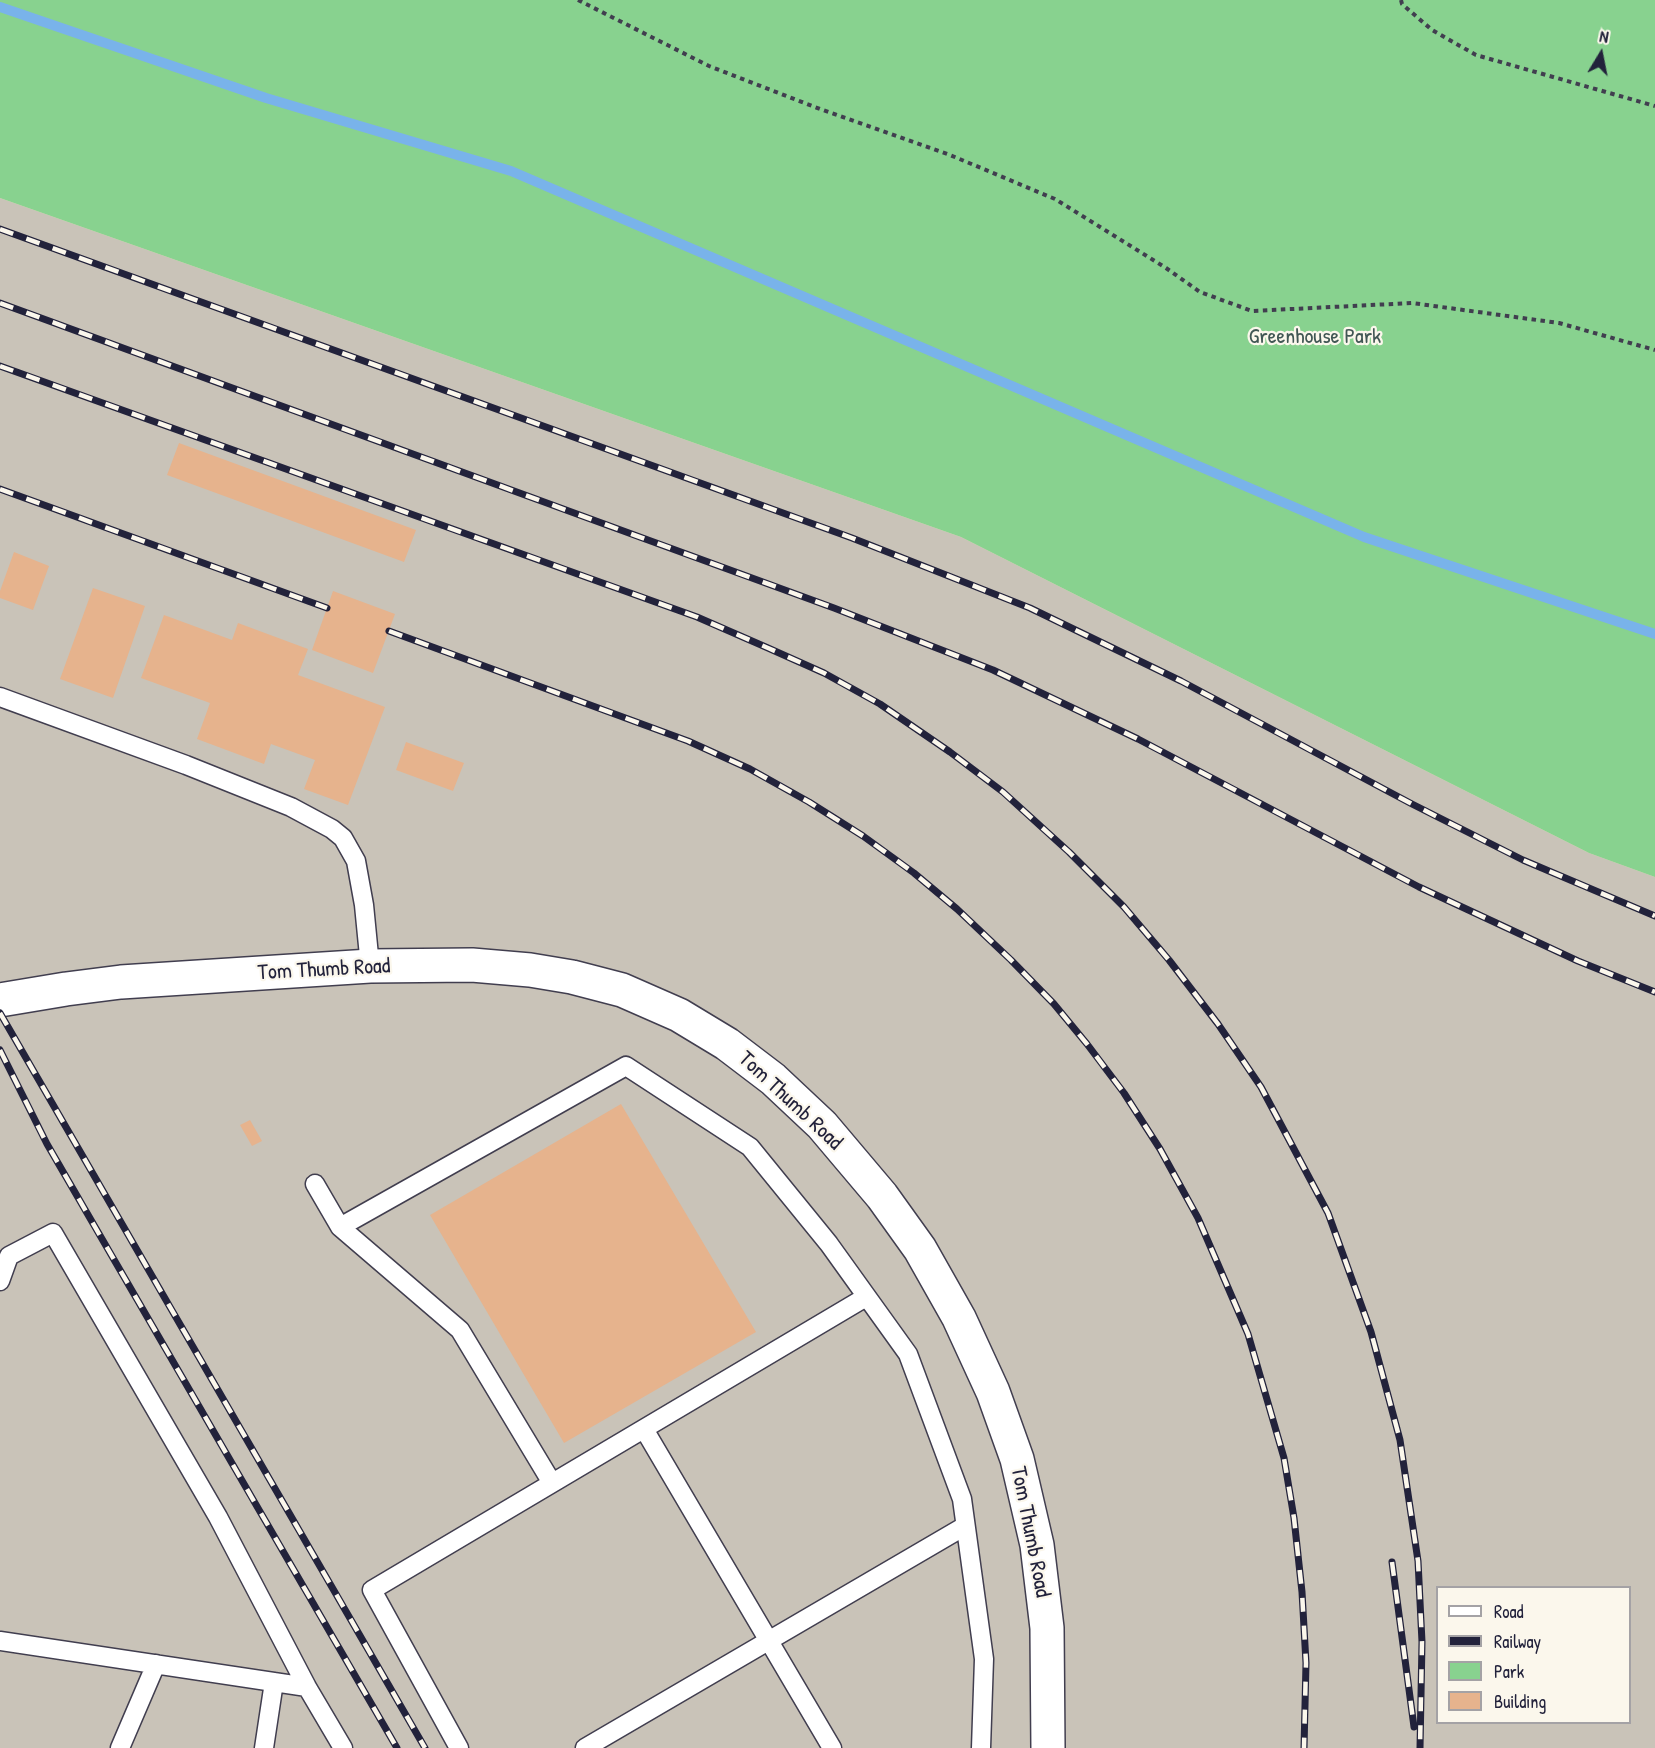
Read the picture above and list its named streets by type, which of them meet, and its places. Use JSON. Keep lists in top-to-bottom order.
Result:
{
  "streets": {
    "street": ["Tom Thumb Road"]
  },
  "parks": ["Greenhouse Park"],
  "legend": [
    "Road",
    "Railway",
    "Park",
    "Building"
  ],
  "north": "top"
}
